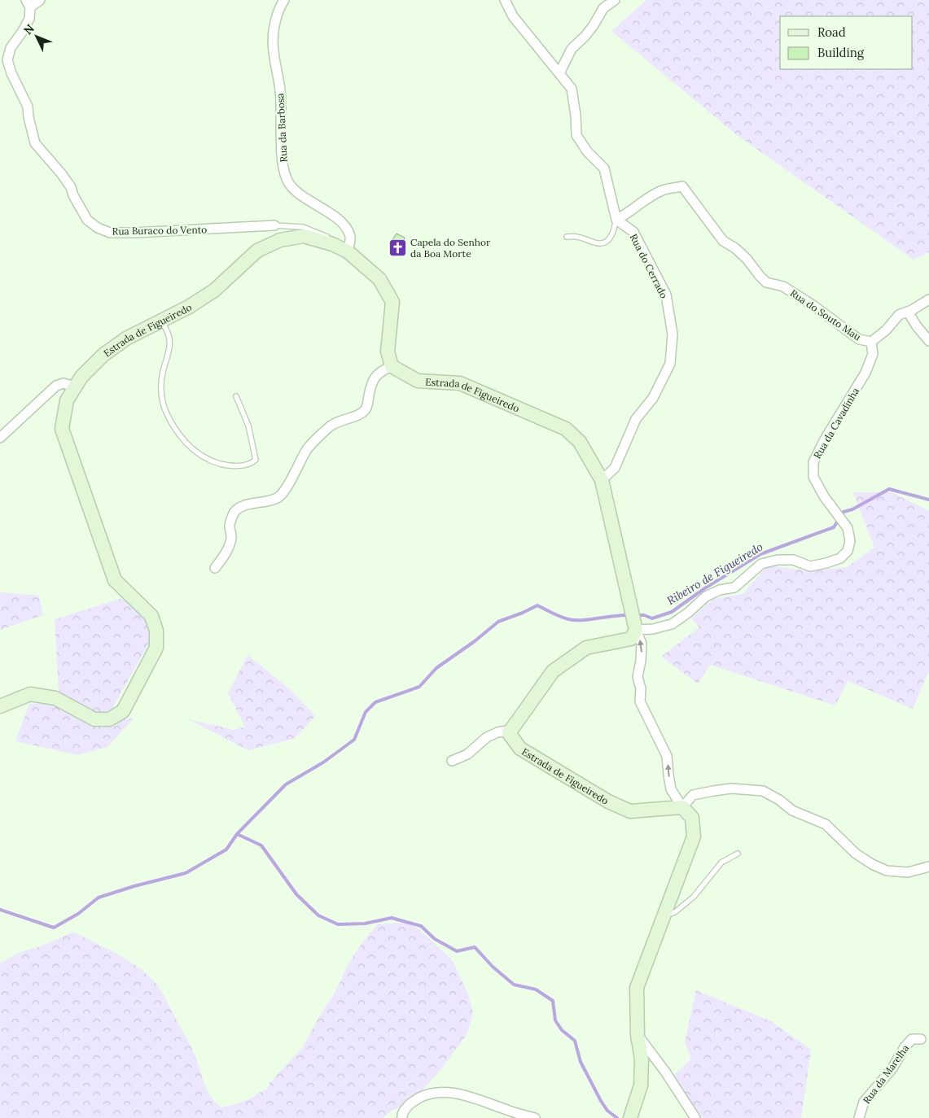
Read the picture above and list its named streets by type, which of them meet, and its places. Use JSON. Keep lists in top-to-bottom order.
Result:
{
  "streets": {
    "street": [
      "Rua da Barbosa",
      "Rua Buraco do Vento",
      "Rua do Cerrado",
      "Rua do Souto Mau",
      "Estrada de Figueiredo",
      "Rua da Cavadinha",
      "Rua da Marelha"
    ]
  },
  "crossings": [
    ["Rua da Barbosa", "Estrada de Figueiredo"],
    ["Rua Buraco do Vento", "Estrada de Figueiredo"],
    ["Rua do Cerrado", "Rua do Souto Mau"],
    ["Rua do Cerrado", "Estrada de Figueiredo"],
    ["Rua do Souto Mau", "Rua da Cavadinha"],
    ["Estrada de Figueiredo", "Rua da Cavadinha"]
  ],
  "water": ["Ribeiro de Figueiredo"],
  "places": {
    "church": ["Capela do Senhor da Boa Morte"]
  },
  "legend": ["Road", "Building"],
  "north": "top left"
}
